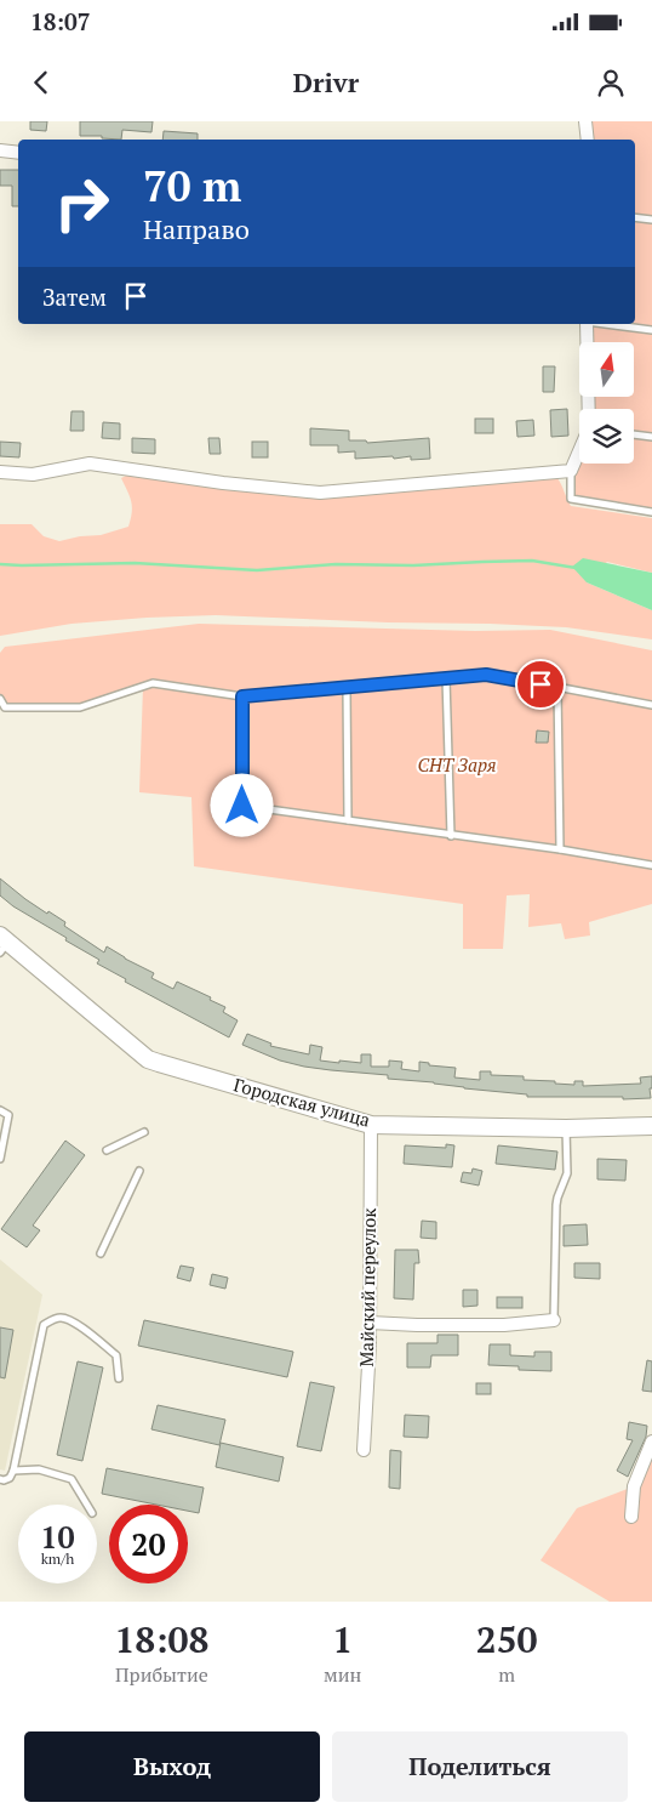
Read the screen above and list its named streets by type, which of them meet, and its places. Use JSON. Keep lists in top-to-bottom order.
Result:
{
  "streets": {
    "street": ["Городская улица", "Майский переулок"]
  },
  "crossings": [
    ["Городская улица", "Майский переулок"]
  ],
  "parks": ["СНТ Заря"],
  "north": "top",
  "page": {
    "status": "18:07",
    "header": "Drivr",
    "turn": ["70 m", "Направо"],
    "then": "Затем",
    "speed": "10 km/h",
    "limit": "20",
    "eta": [
      "18:08",
      "Прибытие",
      "1",
      "мин",
      "250",
      "m"
    ],
    "buttons": ["Выход", "Поделиться"]
  }
}
